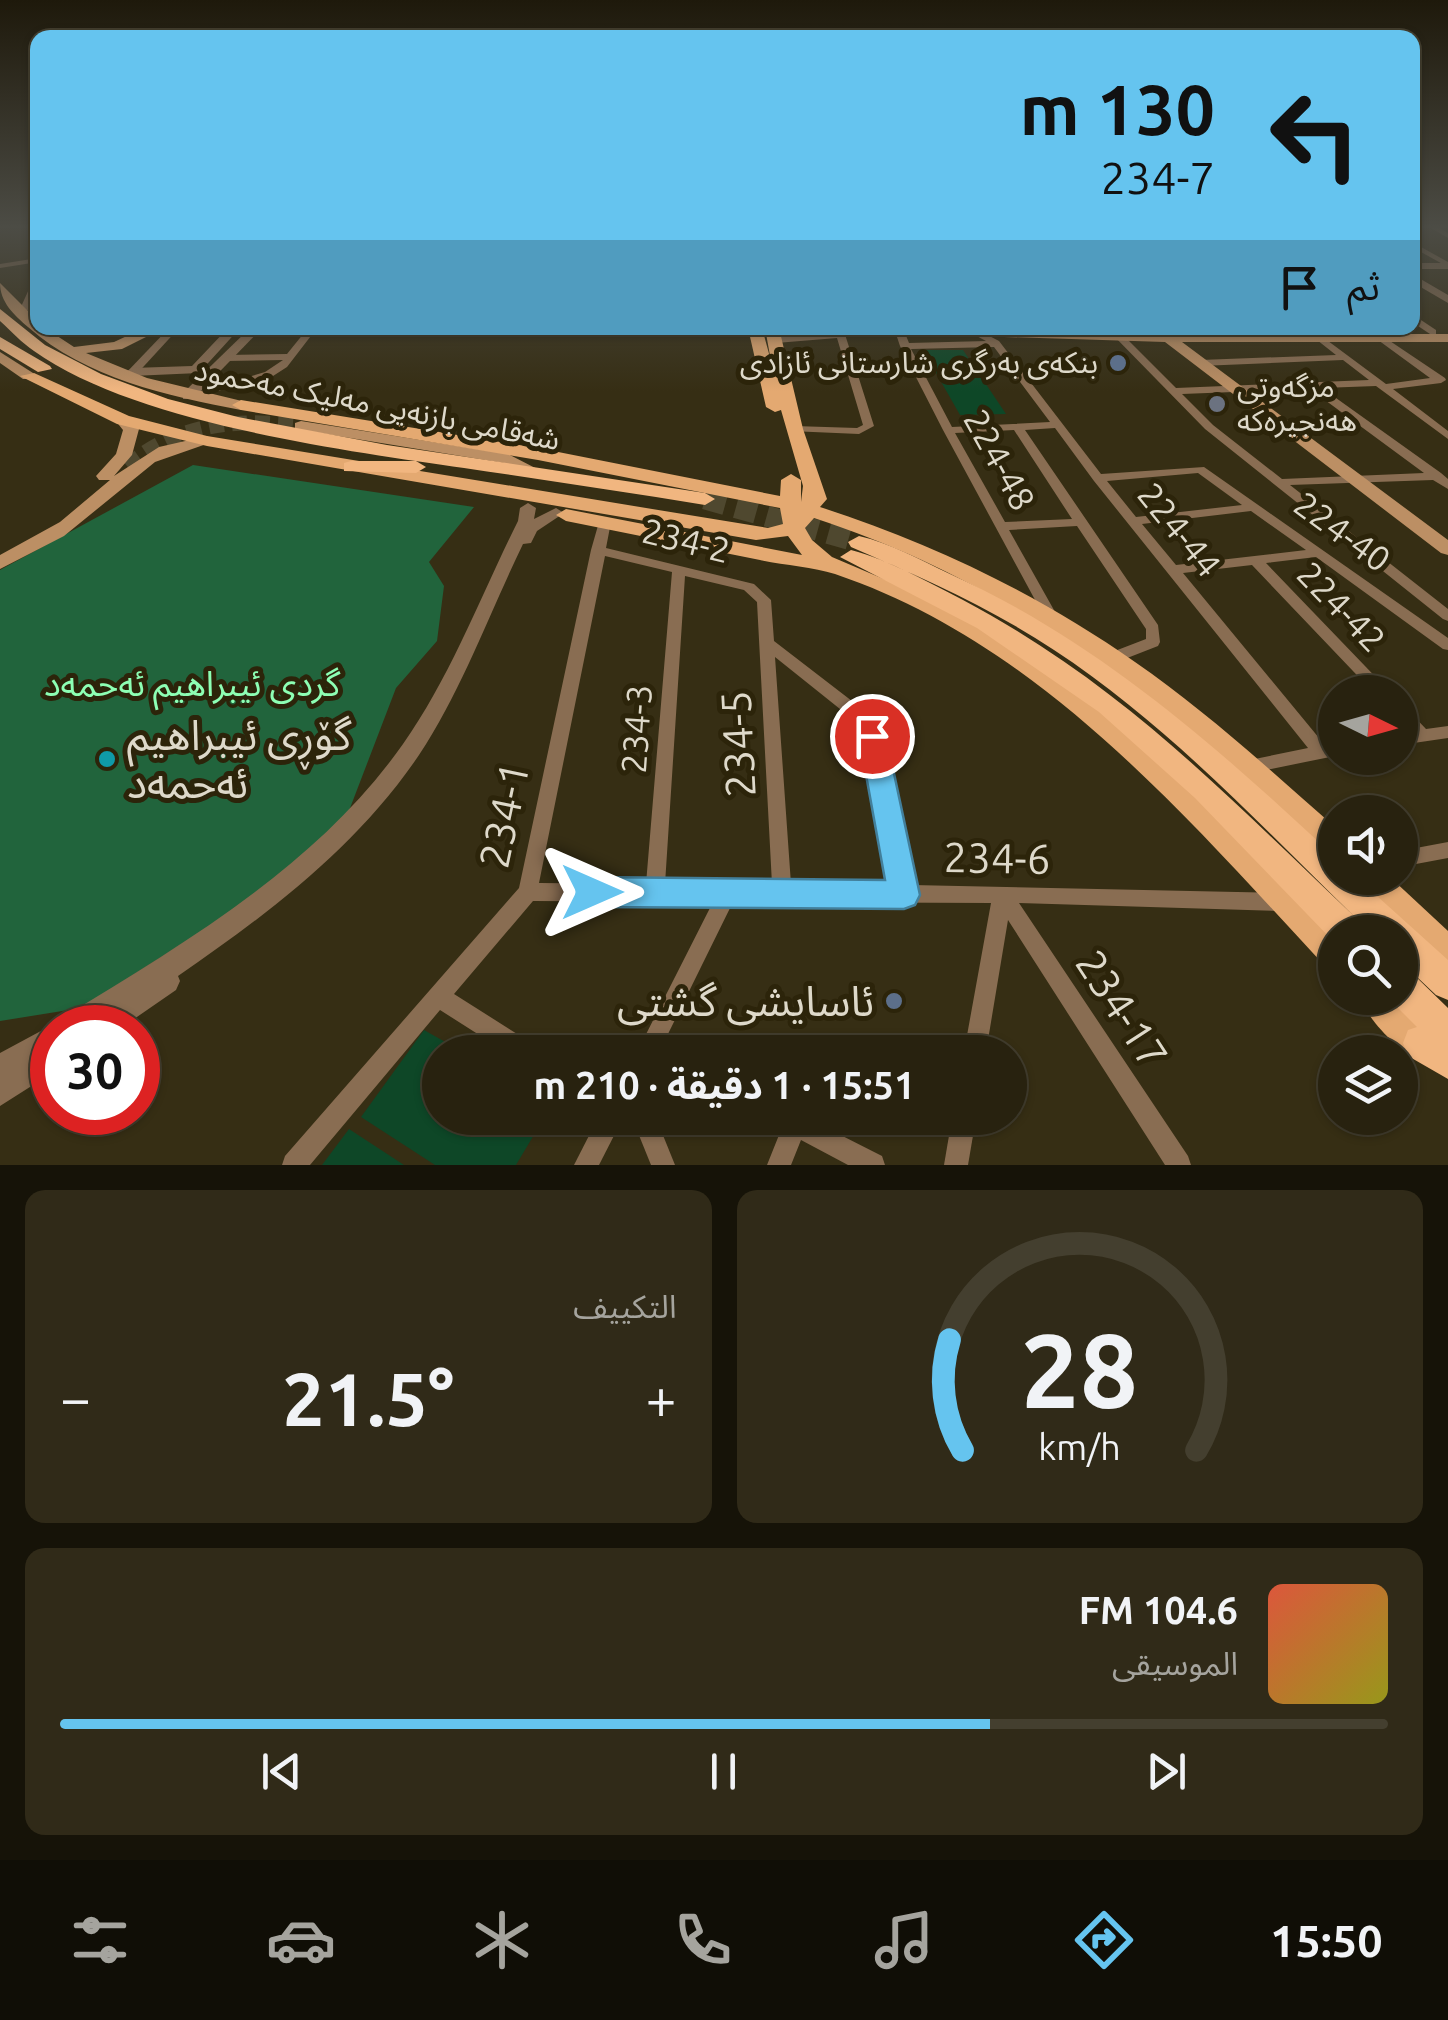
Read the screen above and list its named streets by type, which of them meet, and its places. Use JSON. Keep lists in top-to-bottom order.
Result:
{
  "streets": {
    "highway": ["شەقامی بازنەیی مەلیک مەحمود"],
    "street": [
      "224-48",
      "224-44",
      "224-40",
      "234-2",
      "224-42",
      "234-3",
      "234-5",
      "234-1",
      "234-6",
      "234-17"
    ]
  },
  "crossings": [
    ["224-44", "224-40"],
    ["234-2", "234-3"],
    ["234-2", "234-5"],
    ["234-2", "234-1"],
    ["234-3", "234-6"],
    ["234-5", "234-6"],
    ["234-1", "234-6"],
    ["234-6", "234-17"]
  ],
  "parks": ["گردی ئیبراھیم ئەحمەد"],
  "places": [
    "بنکەی بەرگری شارستانی ئازادی",
    "مزگەوتی ھەنجیرەکە",
    "گۆڕی ئیبراھیم ئەحمەد",
    "ئاسایشی گشتی"
  ],
  "north": "right",
  "page": {
    "turn": ["130 m", "234-7"],
    "then": "ثم",
    "limit": "30",
    "trip": "15:51 · 1 دقيقة · 210 m",
    "tile": "التكييف",
    "heat": ["−", "21.5°", "+"],
    "song": ["104.6 FM", "الموسيقى"],
    "tabs": "15:50",
    "gauge": ["28", "km/h"]
  }
}
